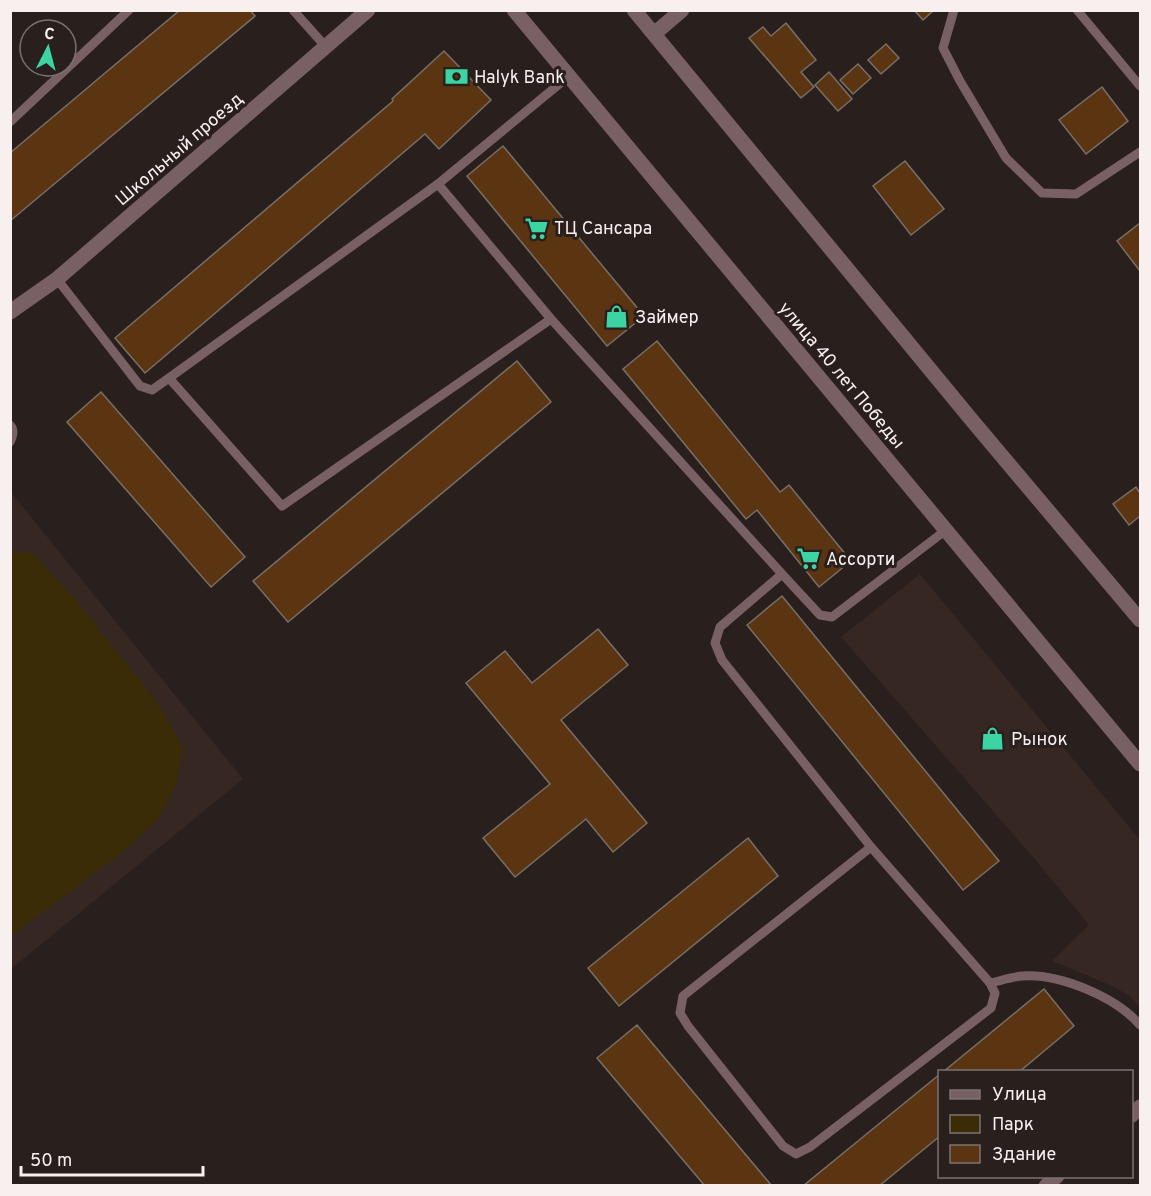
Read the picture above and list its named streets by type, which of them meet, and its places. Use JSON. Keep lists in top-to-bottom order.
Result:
{
  "streets": {
    "street": ["Школьный проезд", "улица 40 лет Победы"]
  },
  "places": {
    "bank": ["Halyk Bank"],
    "supermarket": ["ТЦ Сансара", "Ассорти"],
    "shop": ["Займер", "Рынок"]
  },
  "legend": ["Улица", "Парк", "Здание"],
  "scale_bar": "50 m",
  "north": "top"
}
